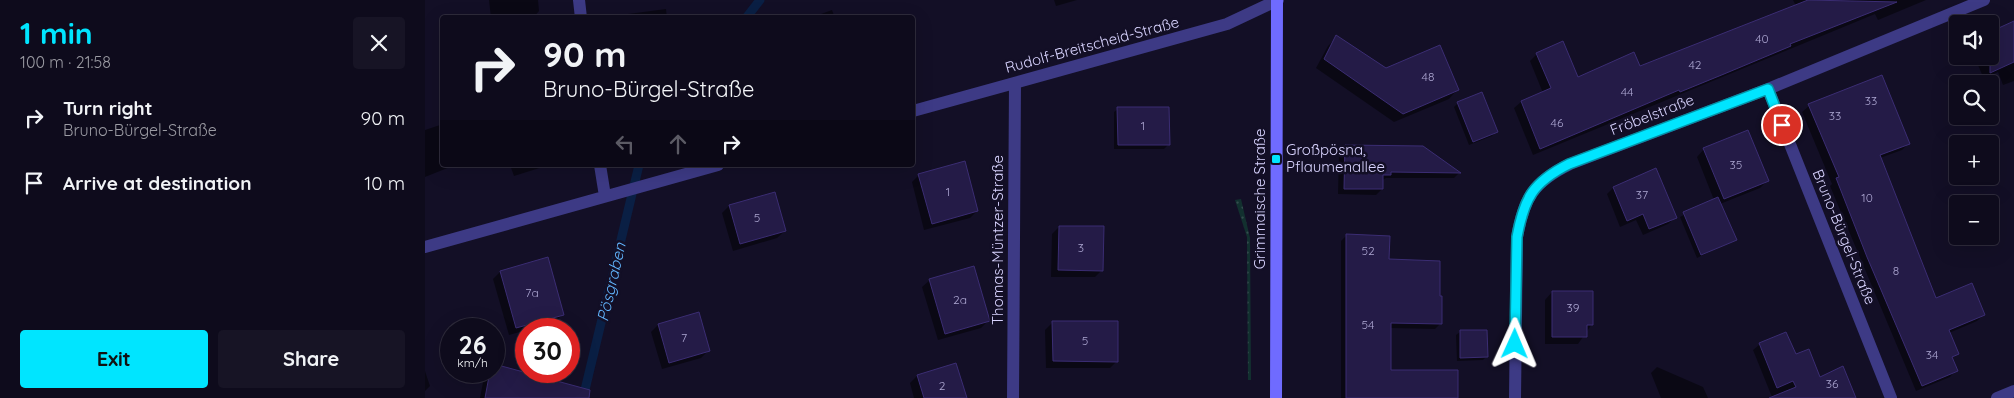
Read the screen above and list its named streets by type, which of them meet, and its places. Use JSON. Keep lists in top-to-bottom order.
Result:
{
  "streets": {
    "main road": ["Grimmaische Straße"],
    "street": [
      "Rudolf-Breitscheid-Straße",
      "Fröbelstraße",
      "Bruno-Bürgel-Straße",
      "Thomas-Müntzer-Straße"
    ]
  },
  "crossings": [
    ["Rudolf-Breitscheid-Straße", "Grimmaische Straße"],
    ["Rudolf-Breitscheid-Straße", "Thomas-Müntzer-Straße"],
    ["Fröbelstraße", "Bruno-Bürgel-Straße"]
  ],
  "water": ["Pösgraben"],
  "places": {
    "transit": ["Großpösna, Pflaumenallee"]
  },
  "house_numbers": [
    "40",
    "42",
    "48",
    "44",
    "33",
    "33",
    "46",
    "1",
    "35",
    "1",
    "37",
    "10",
    "5",
    "3",
    "52",
    "8",
    "7a",
    "2a",
    "39",
    "54",
    "7",
    "5",
    "34",
    "36",
    "2"
  ],
  "page": {
    "heading": ["1 min", "100 m · 21:58"],
    "map_buttons": ["+", "−"],
    "turn": ["90 m", "Bruno-Bürgel-Straße"],
    "list": [
      {
        "name": "Turn right",
        "note": "Bruno-Bürgel-Straße",
        "value": "90 m"
      },
      {
        "name": "Arrive at destination",
        "value": "10 m"
      }
    ],
    "speed": "26 km/h",
    "limit": "30",
    "buttons": ["Exit", "Share"]
  }
}
